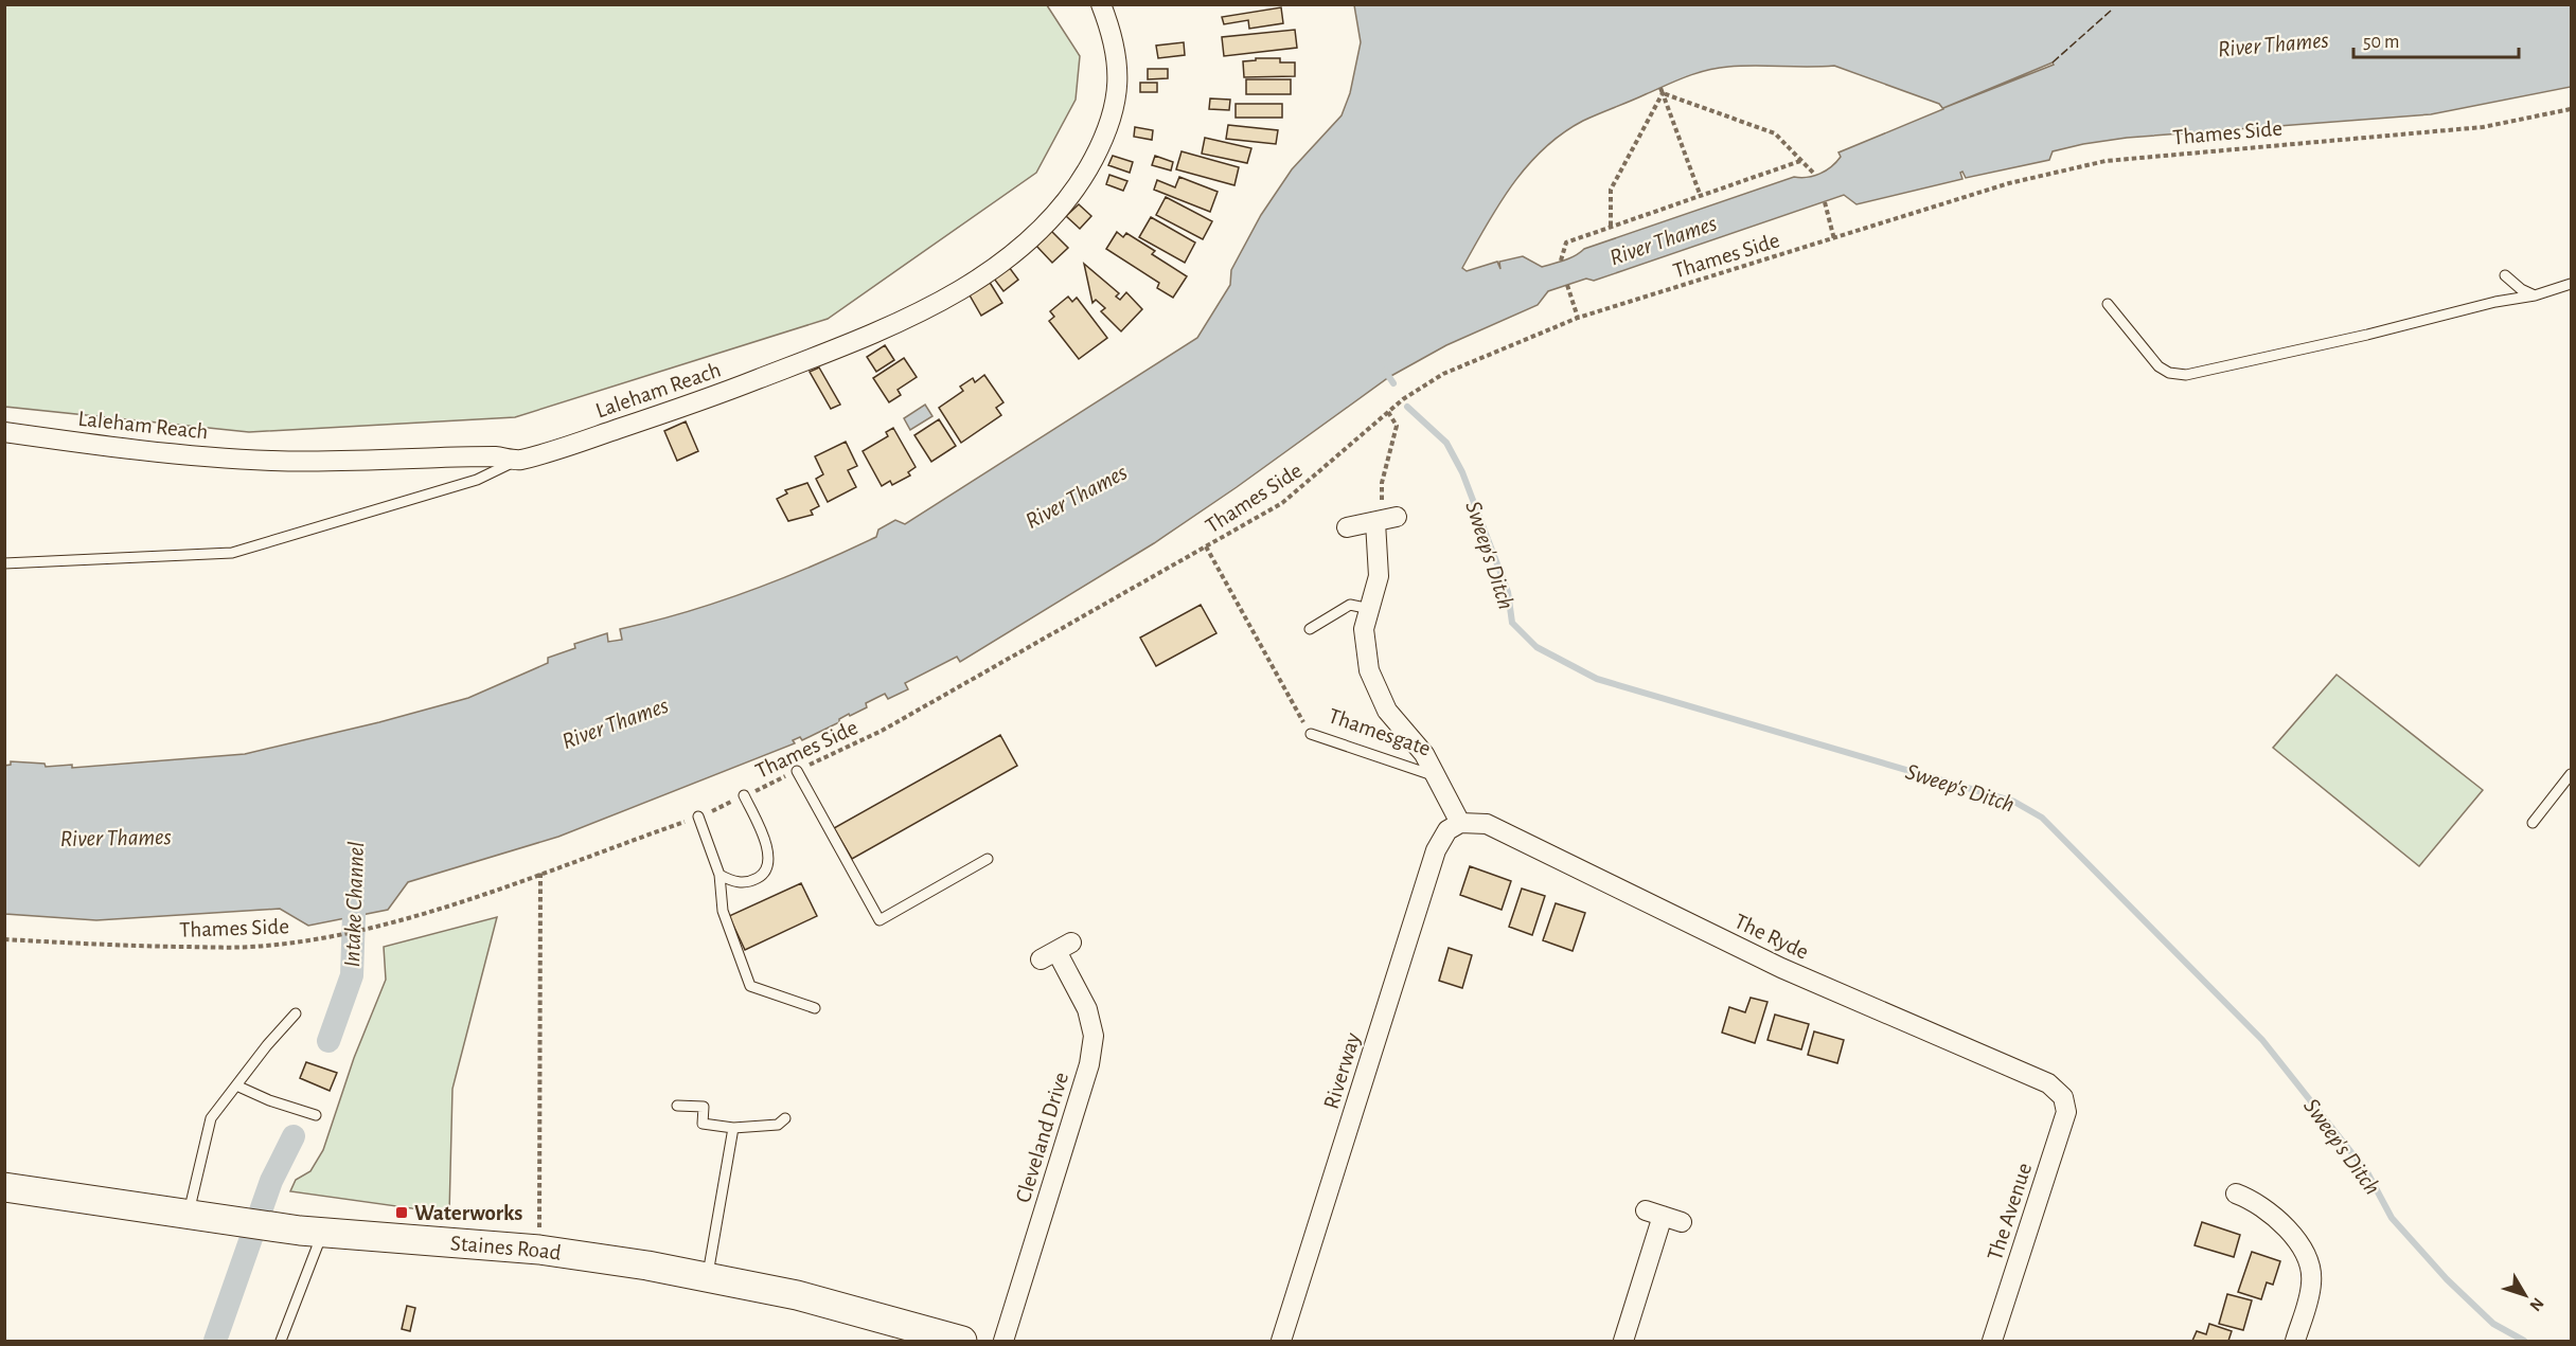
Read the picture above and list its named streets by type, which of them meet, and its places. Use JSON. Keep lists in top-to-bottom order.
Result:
{
  "streets": {
    "main road": ["Staines Road"],
    "street": [
      "Laleham Reach",
      "Thamesgate",
      "The Ryde",
      "Riverway",
      "Cleveland Drive",
      "The Avenue"
    ],
    "path": ["Thames Side"]
  },
  "crossings": [
    ["Thames Side", "Thamesgate"],
    ["Thamesgate", "The Ryde"],
    ["Thamesgate", "Riverway"],
    ["The Ryde", "Riverway"],
    ["The Ryde", "The Avenue"]
  ],
  "water": ["River Thames", "Sweep's Ditch", "Intake Channel"],
  "places": {
    "transit": ["Waterworks"]
  },
  "scale_bar": "50 m",
  "north": "bottom right"
}
